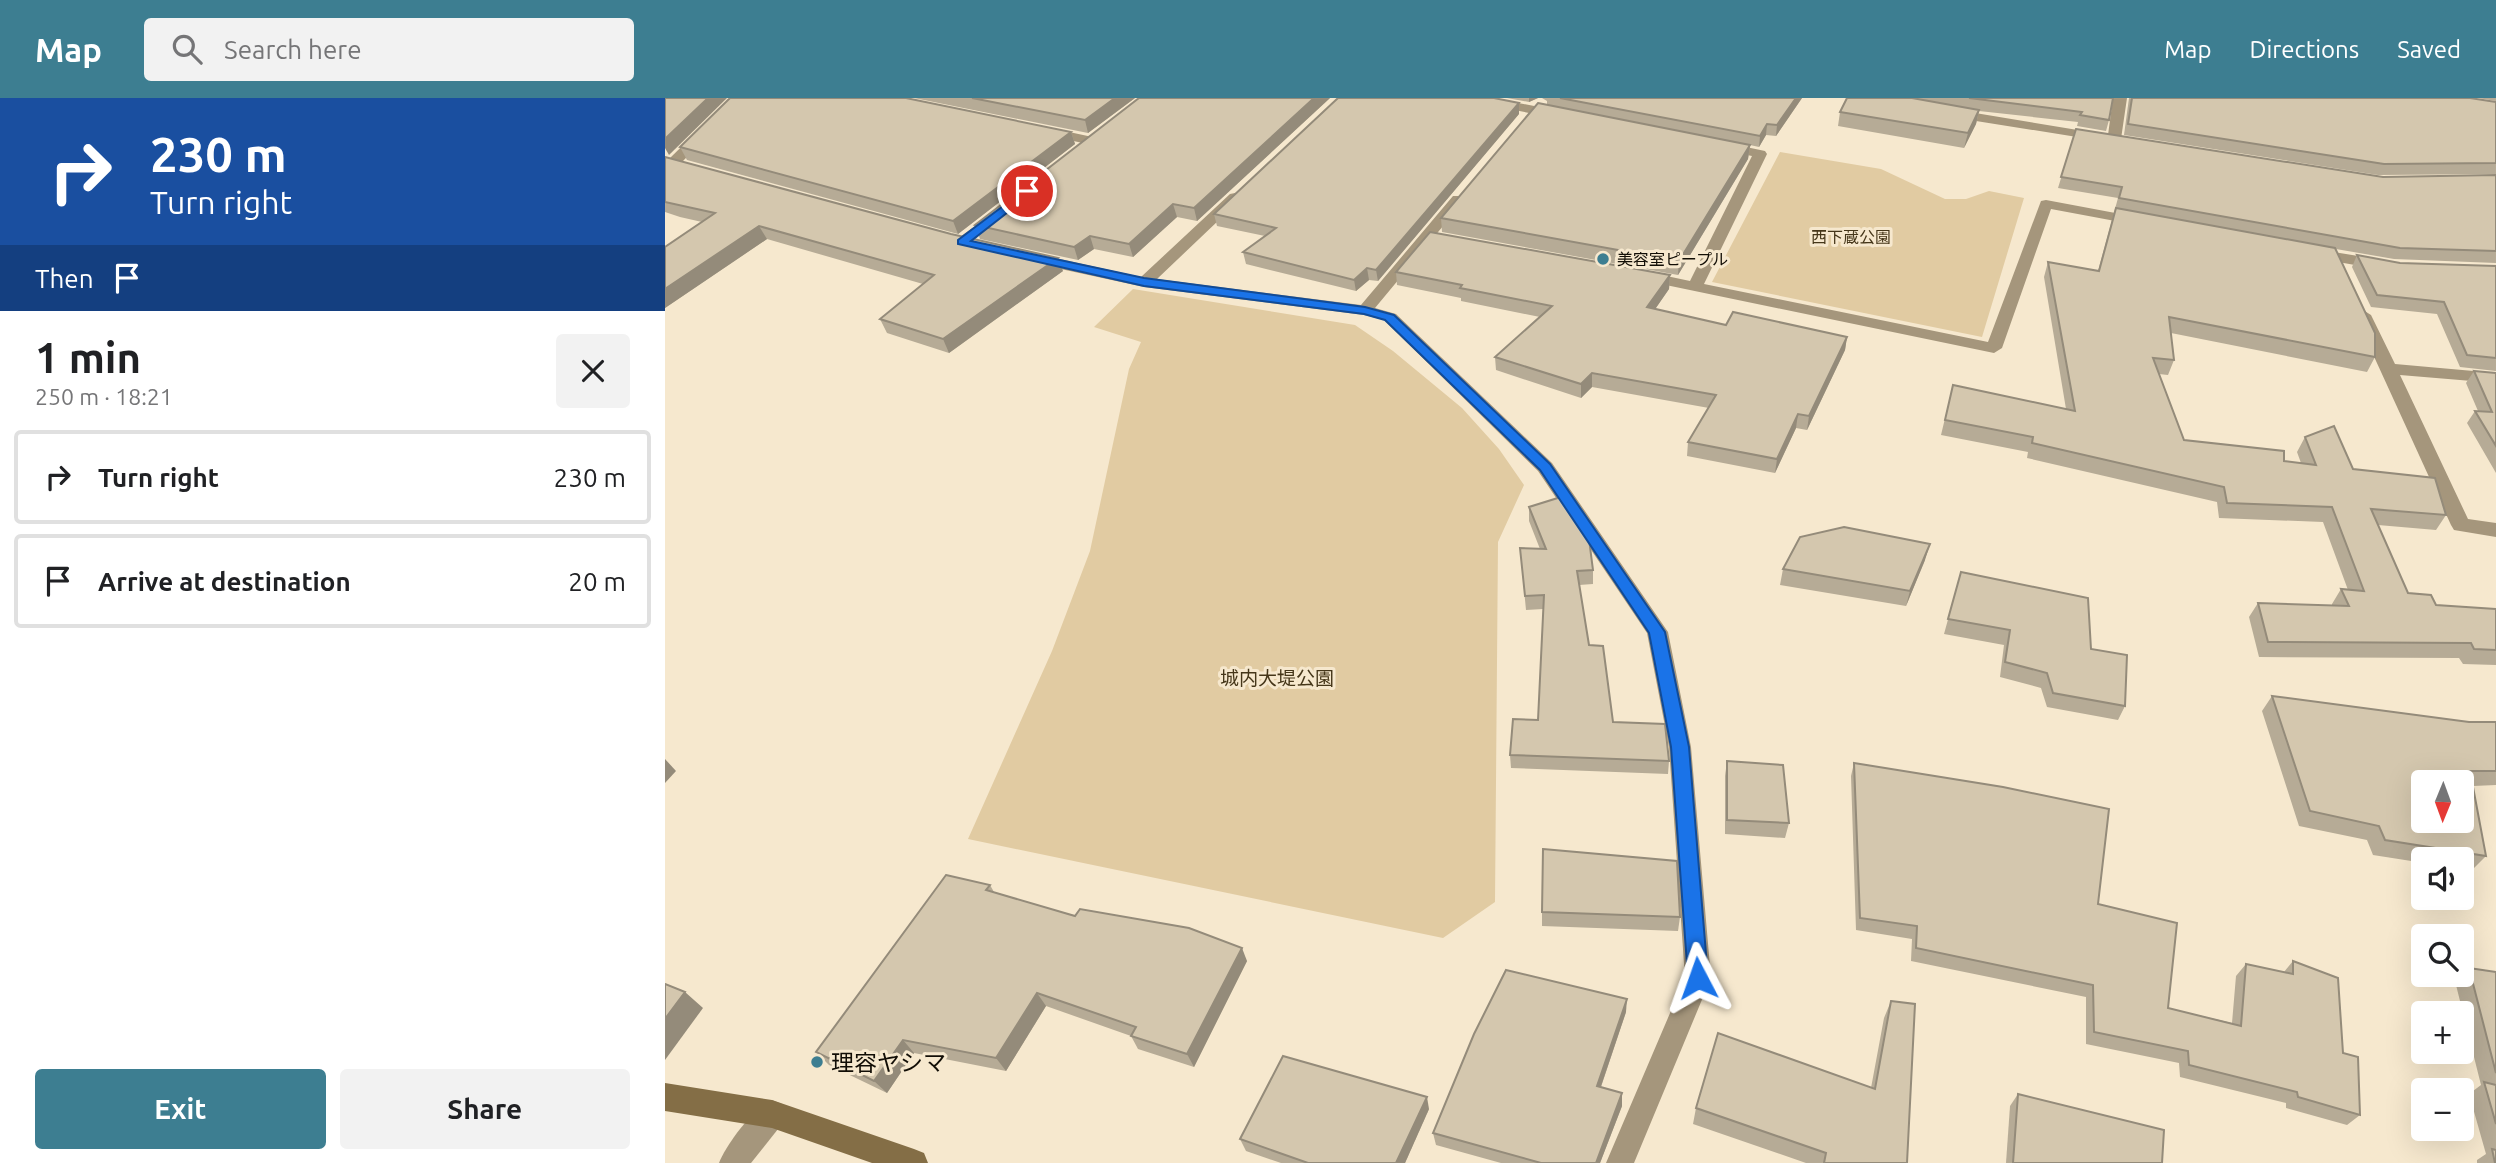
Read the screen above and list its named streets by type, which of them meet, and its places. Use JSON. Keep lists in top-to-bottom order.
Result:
{
  "parks": ["西下蔵公園", "城内大堤公園"],
  "places": ["美容室ピープル", "理容ヤシマ"],
  "north": "bottom",
  "page": {
    "header": "Map",
    "search": "Search here",
    "nav": ["Map", "Directions", "Saved"],
    "turn": ["230 m", "Turn right"],
    "then": "Then",
    "heading": ["1 min", "250 m · 18:21"],
    "list": [
      {
        "name": "Turn right",
        "value": "230 m"
      },
      {
        "name": "Arrive at destination",
        "value": "20 m"
      }
    ],
    "map_buttons": ["+", "−"],
    "buttons": ["Exit", "Share"]
  }
}
